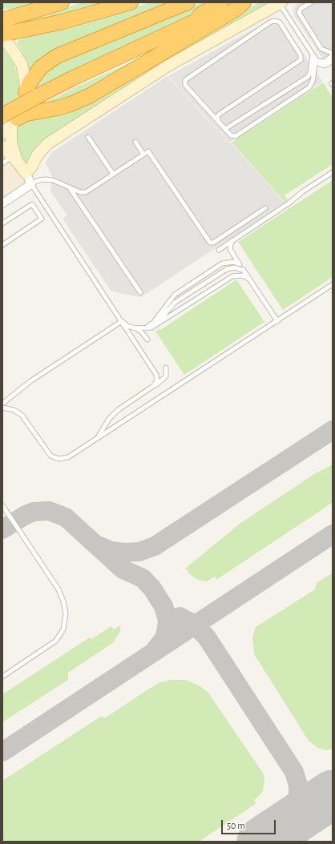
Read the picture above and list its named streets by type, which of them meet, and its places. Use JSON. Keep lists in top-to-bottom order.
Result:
{
  "scale_bar": "50 m"
}
